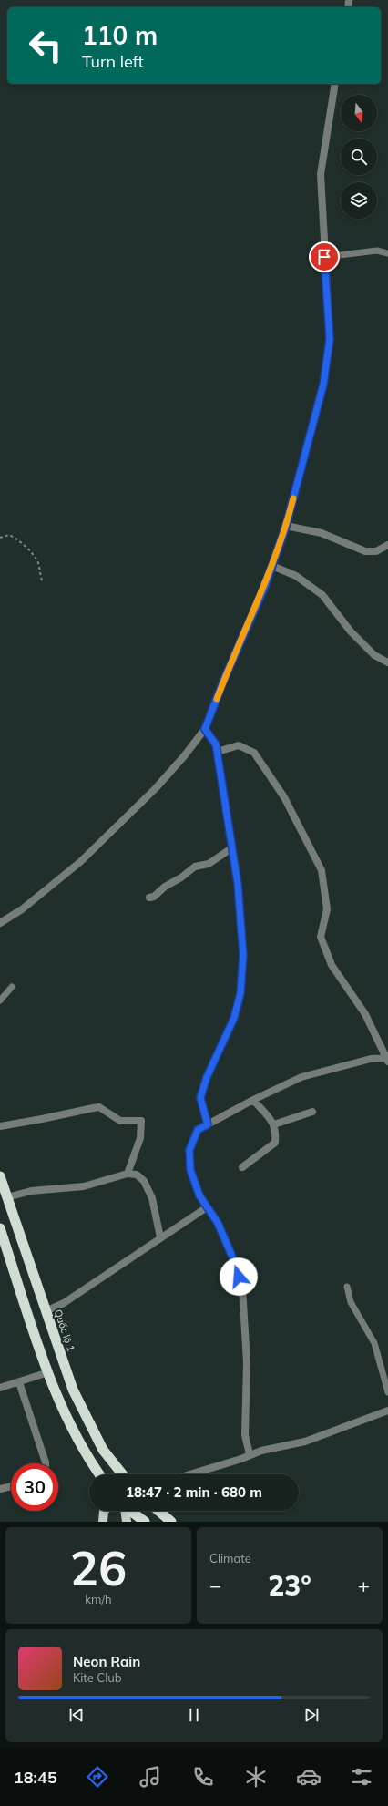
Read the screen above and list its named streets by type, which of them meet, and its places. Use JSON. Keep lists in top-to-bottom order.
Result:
{
  "streets": {
    "highway": ["Quốc lộ 1"]
  },
  "north": "bottom",
  "page": {
    "turn": ["110 m", "Turn left"],
    "limit": "30",
    "trip": "18:47 · 2 min · 680 m",
    "tile": [
      ["26", "km/h"],
      "Climate"
    ],
    "heat": ["−", "23°", "+"],
    "song": ["Neon Rain", "Kite Club"],
    "tabs": "18:45"
  }
}
